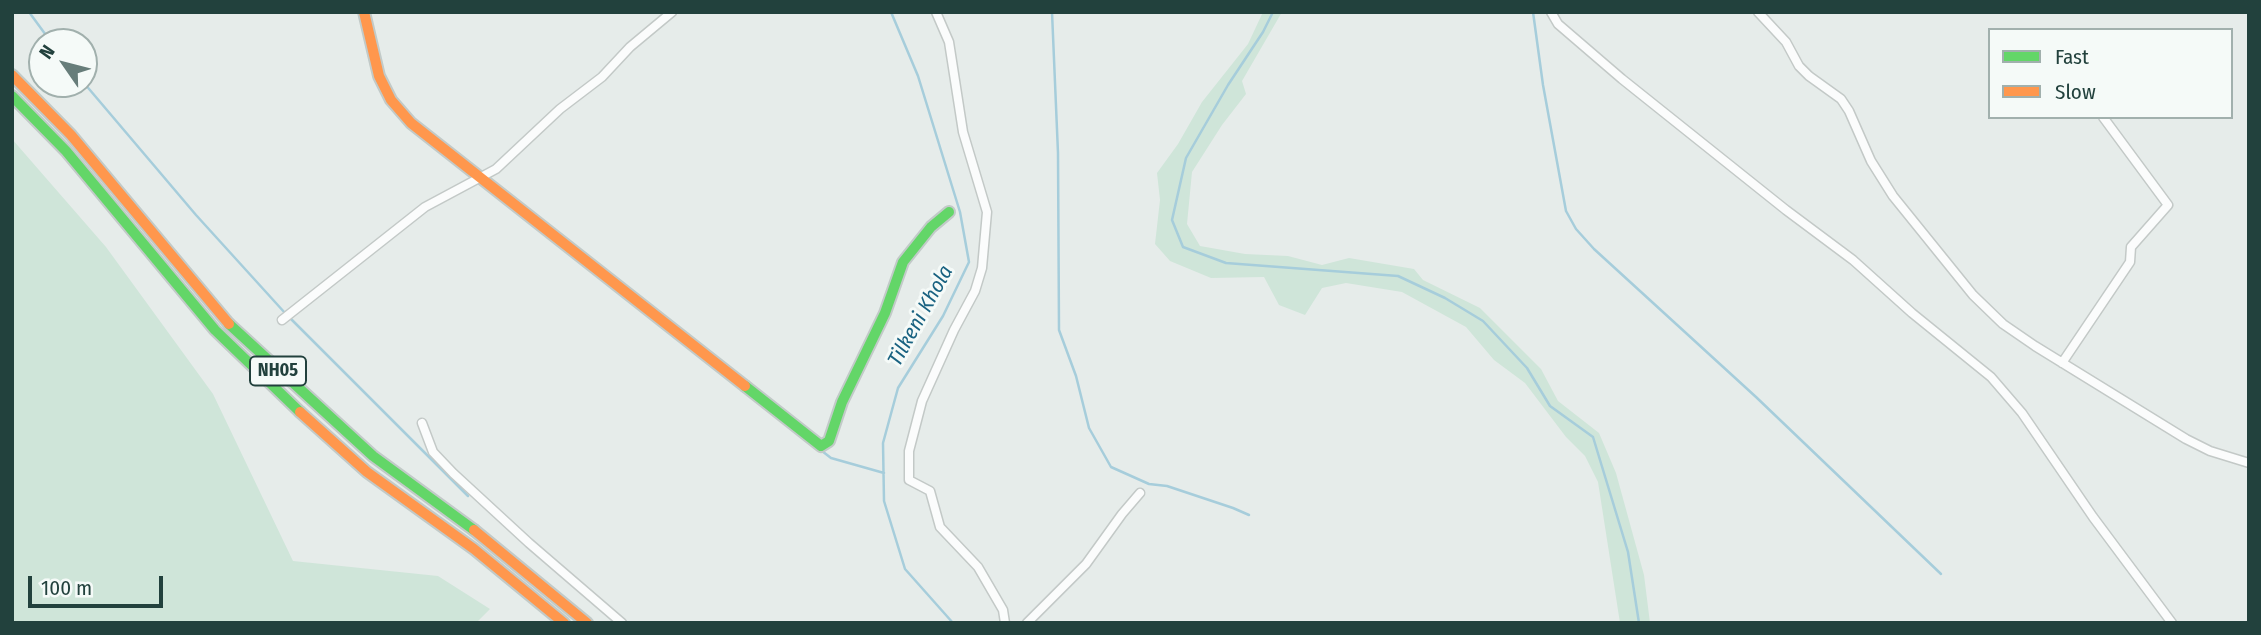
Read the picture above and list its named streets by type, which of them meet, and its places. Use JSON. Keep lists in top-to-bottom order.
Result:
{
  "streets": {
    "main road": ["NH05"]
  },
  "water": ["Tilkeni Khola"],
  "legend": ["Fast", "Slow"],
  "scale_bar": "100 m",
  "north": "top left"
}
